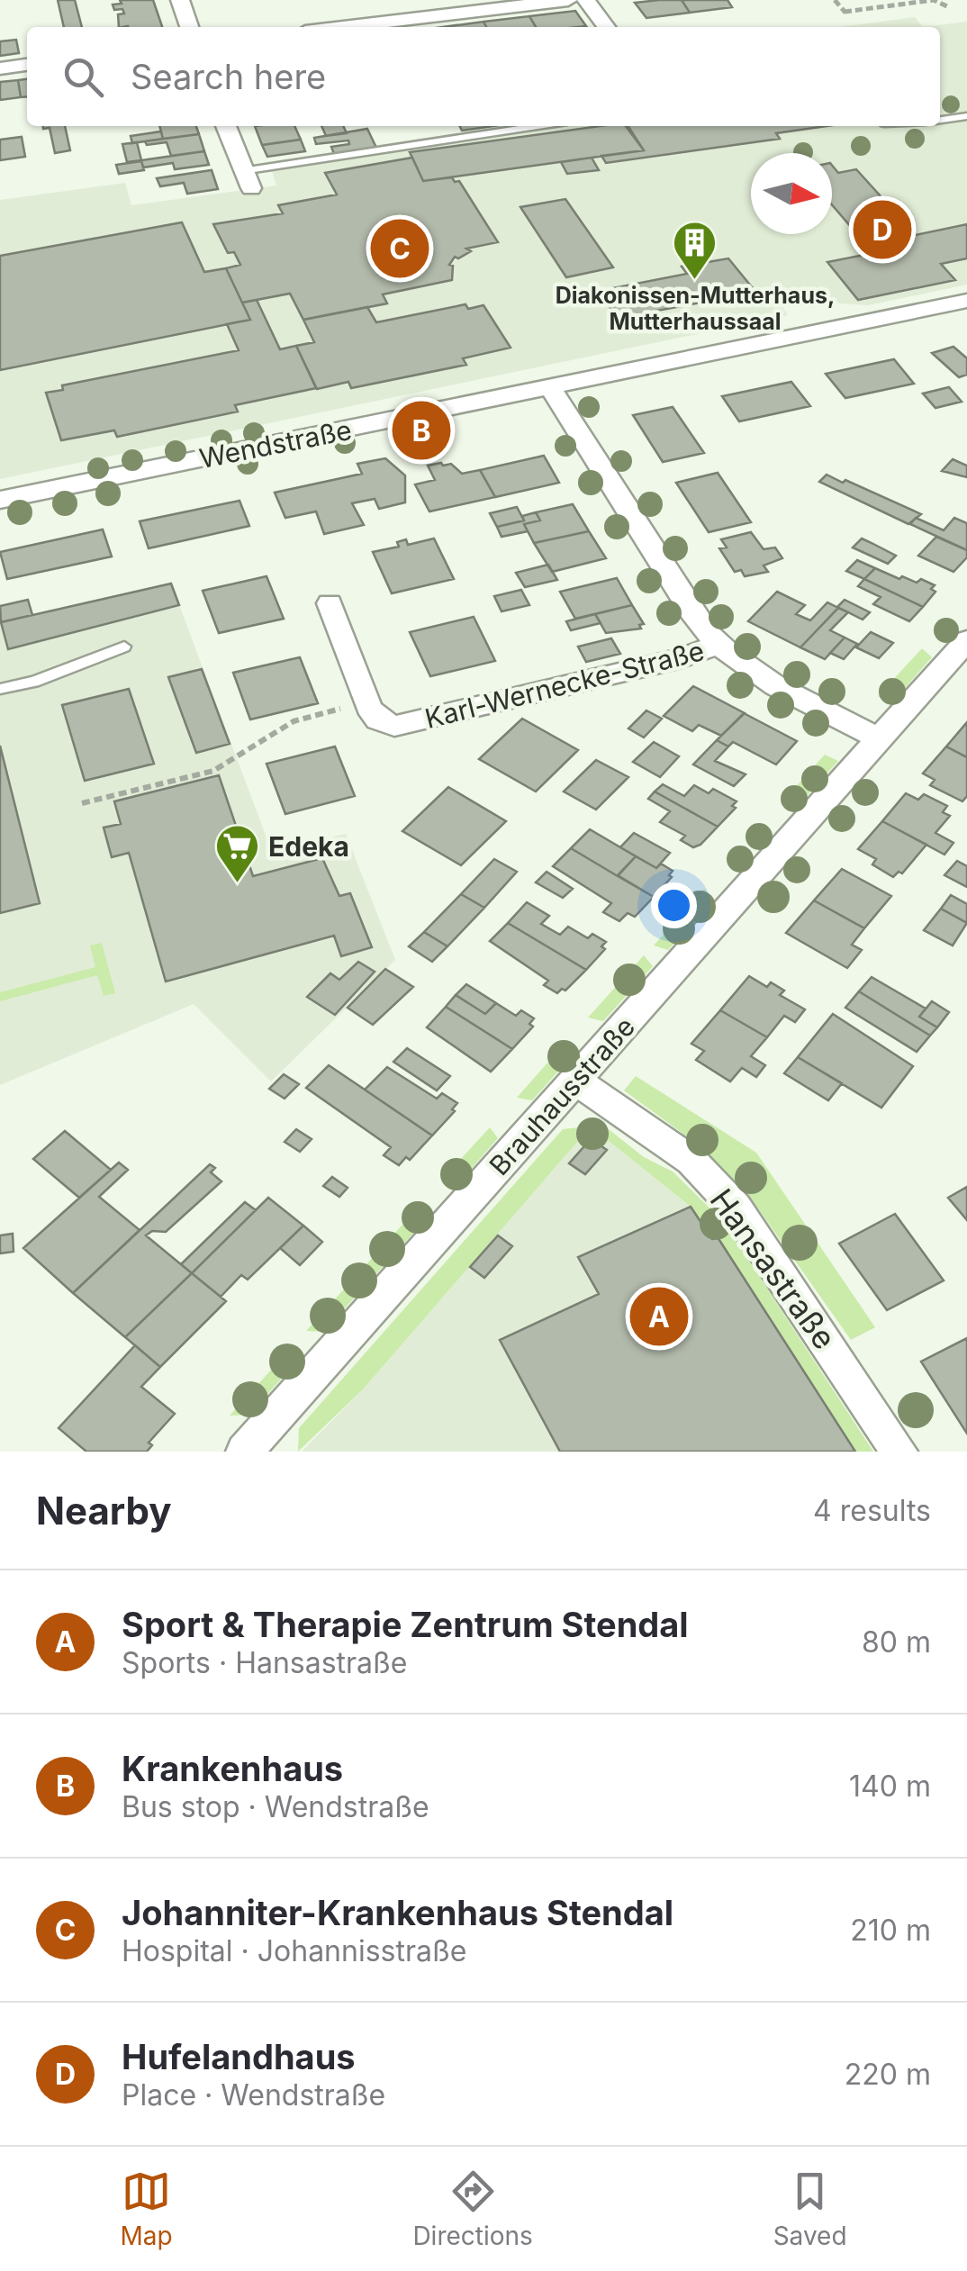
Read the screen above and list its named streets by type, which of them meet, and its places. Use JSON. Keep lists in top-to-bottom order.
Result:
{
  "streets": {
    "street": [
      "Wendstraße",
      "Karl-Wernecke-Straße",
      "Brauhausstraße",
      "Hansastraße"
    ]
  },
  "crossings": [
    ["Brauhausstraße", "Hansastraße"]
  ],
  "places": {
    "building": ["Diakonissen-Mutterhaus, Mutterhaussaal"],
    "supermarket": ["Edeka"]
  },
  "north": "right",
  "page": {
    "search": "Search here",
    "pins": [
      "D",
      "C",
      "B",
      "A"
    ],
    "heading": ["Nearby", "4 results"],
    "list": [
      {
        "mark": "A",
        "name": "Sport & Therapie Zentrum Stendal",
        "note": "Sports · Hansastraße",
        "value": "80 m"
      },
      {
        "mark": "B",
        "name": "Krankenhaus",
        "note": "Bus stop · Wendstraße",
        "value": "140 m"
      },
      {
        "mark": "C",
        "name": "Johanniter-Krankenhaus Stendal",
        "note": "Hospital · Johannisstraße",
        "value": "210 m"
      },
      {
        "mark": "D",
        "name": "Hufelandhaus",
        "note": "Place · Wendstraße",
        "value": "220 m"
      }
    ],
    "nav": ["Map", "Directions", "Saved"]
  }
}
